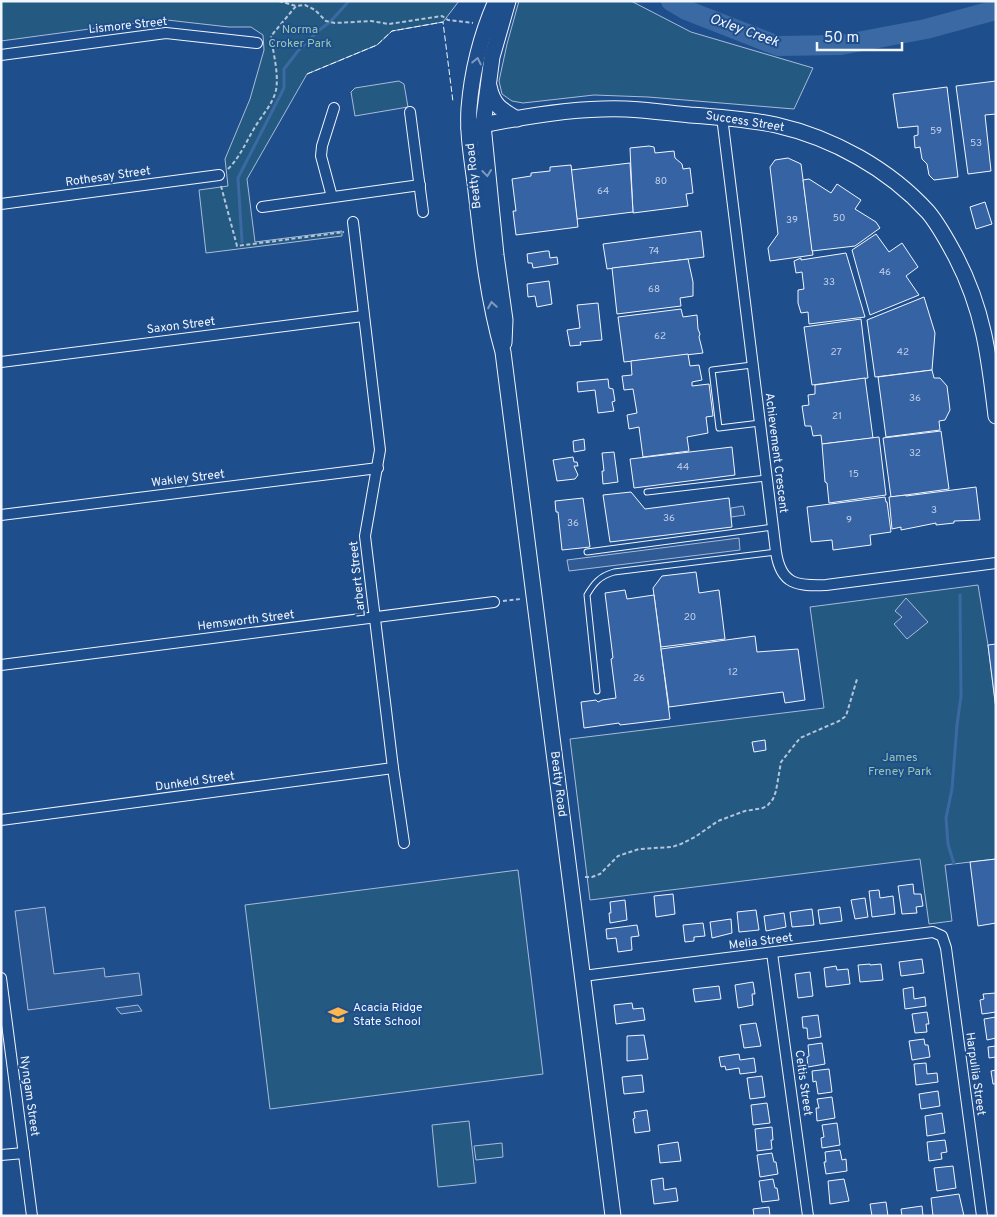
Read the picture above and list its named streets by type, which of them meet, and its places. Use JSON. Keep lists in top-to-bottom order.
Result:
{
  "streets": {
    "main road": ["Success Street", "Beatty Road"],
    "street": [
      "Lismore Street",
      "Rothesay Street",
      "Saxon Street",
      "Achievement Crescent",
      "Wakley Street",
      "Larbert Street",
      "Hemsworth Street",
      "Dunkeld Street",
      "Melia Street",
      "Harpullia Street",
      "Celtis Street",
      "Nyngam Street"
    ]
  },
  "crossings": [
    ["Success Street", "Beatty Road"],
    ["Success Street", "Achievement Crescent"],
    ["Beatty Road", "Melia Street"],
    ["Saxon Street", "Larbert Street"],
    ["Wakley Street", "Larbert Street"],
    ["Larbert Street", "Hemsworth Street"],
    ["Larbert Street", "Dunkeld Street"],
    ["Melia Street", "Harpullia Street"],
    ["Melia Street", "Celtis Street"]
  ],
  "water": ["Oxley Creek"],
  "parks": ["Norma Croker Park", "James Freney Park"],
  "places": {
    "school or university": ["Acacia Ridge State School"]
  },
  "house_numbers": [
    "59",
    "53",
    "80",
    "64",
    "50",
    "39",
    "74",
    "46",
    "33",
    "68",
    "62",
    "27",
    "42",
    "36",
    "21",
    "32",
    "44",
    "15",
    "3",
    "36",
    "9",
    "36",
    "20",
    "12",
    "26"
  ],
  "scale_bar": "50 m"
}
